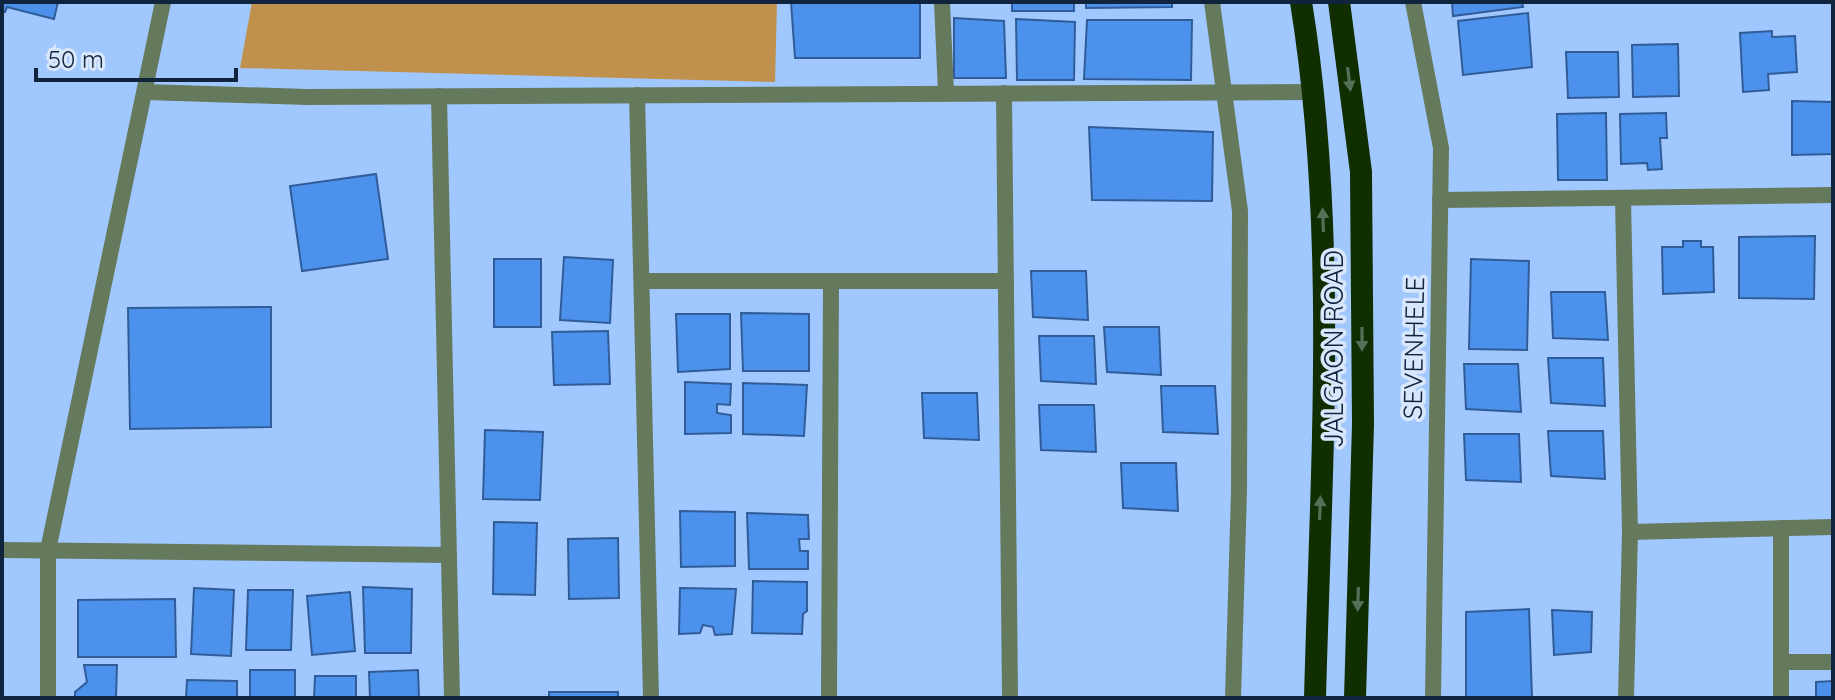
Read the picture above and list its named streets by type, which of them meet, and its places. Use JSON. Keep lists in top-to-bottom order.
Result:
{
  "streets": {
    "highway": ["JALGAON ROAD"],
    "street": ["SEVENHELE"]
  },
  "scale_bar": "50 m"
}
